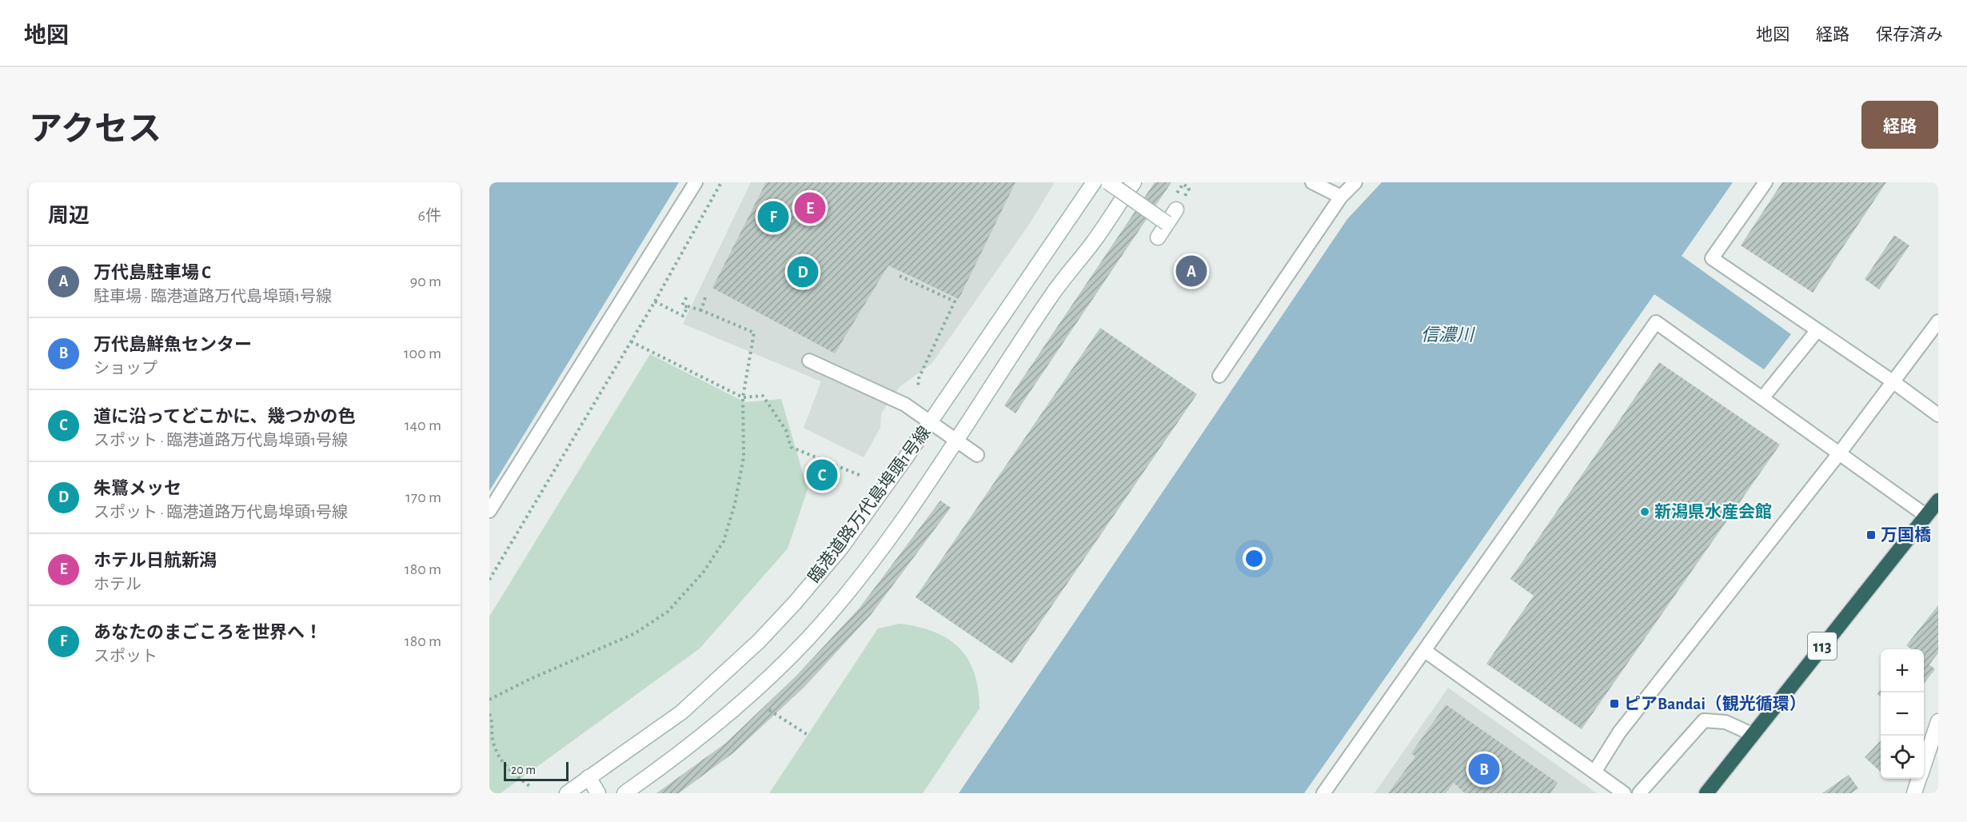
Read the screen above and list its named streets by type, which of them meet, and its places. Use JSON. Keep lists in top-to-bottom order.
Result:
{
  "streets": {
    "highway": ["113"],
    "street": ["臨港道路万代島埠頭1号線"]
  },
  "water": ["信濃川"],
  "places": {
    "other": ["新潟県水産会館"],
    "transit": ["万国橋", "ピアBandai（観光循環）"]
  },
  "scale_bar": "20 m",
  "page": {
    "header": "地図",
    "nav": ["地図", "経路", "保存済み"],
    "title": "アクセス",
    "buttons": "経路",
    "heading": ["周辺", "6件"],
    "pins": [
      "E",
      "F",
      "A",
      "D",
      "C",
      "B"
    ],
    "list": [
      {
        "mark": "A",
        "name": "万代島駐車場 C",
        "note": "駐車場 · 臨港道路万代島埠頭1号線",
        "value": "90 m"
      },
      {
        "mark": "B",
        "name": "万代島鮮魚センター",
        "note": "ショップ",
        "value": "100 m"
      },
      {
        "mark": "C",
        "name": "道に沿ってどこかに、幾つかの色",
        "note": "スポット · 臨港道路万代島埠頭1号線",
        "value": "140 m"
      },
      {
        "mark": "D",
        "name": "朱鷺メッセ",
        "note": "スポット · 臨港道路万代島埠頭1号線",
        "value": "170 m"
      },
      {
        "mark": "E",
        "name": "ホテル日航新潟",
        "note": "ホテル",
        "value": "180 m"
      },
      {
        "mark": "F",
        "name": "あなたのまごころを世界へ！",
        "note": "スポット",
        "value": "180 m"
      }
    ],
    "map_buttons": ["+", "−"],
    "scale": "20 m"
  }
}
